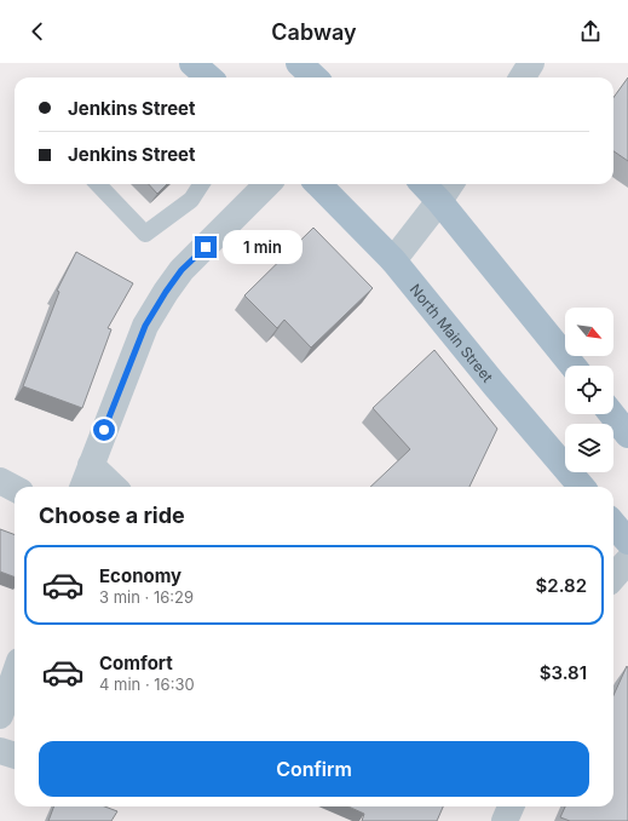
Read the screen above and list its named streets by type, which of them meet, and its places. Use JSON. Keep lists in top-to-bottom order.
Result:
{
  "streets": {
    "main road": ["North Main Street"]
  },
  "north": "bottom right",
  "page": {
    "header": "Cabway",
    "banner": ["Jenkins Street", "Jenkins Street"],
    "bubble": "1 min",
    "heading": "Choose a ride",
    "list": [
      {
        "name": "Economy",
        "note": "3 min · 16:29",
        "value": "$2.82"
      },
      {
        "name": "Comfort",
        "note": "4 min · 16:30",
        "value": "$3.81"
      }
    ],
    "buttons": "Confirm"
  }
}
